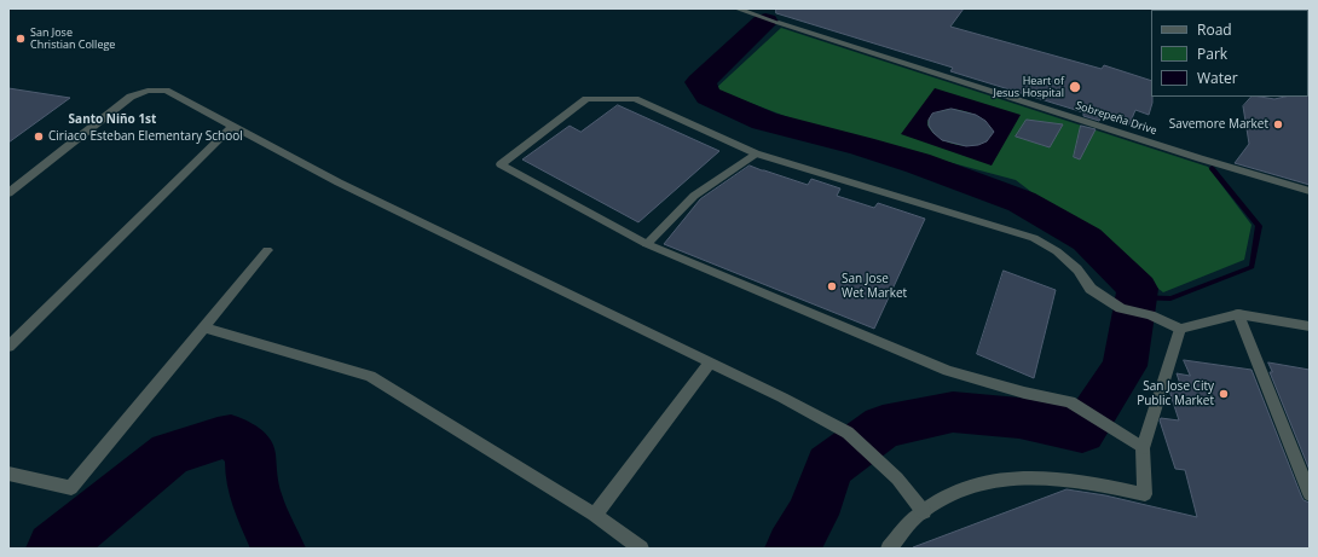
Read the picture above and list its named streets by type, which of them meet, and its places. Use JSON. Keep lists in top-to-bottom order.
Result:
{
  "streets": {
    "street": ["Sobrepeña Drive"]
  },
  "districts": ["Santo Niño 1st"],
  "places": [
    "San Jose Christian College",
    "Heart of Jesus Hospital",
    "Savemore Market",
    "Ciriaco Esteban Elementary School",
    "San Jose Wet Market",
    "San Jose City Public Market"
  ],
  "legend": ["Road", "Park", "Water"]
}
